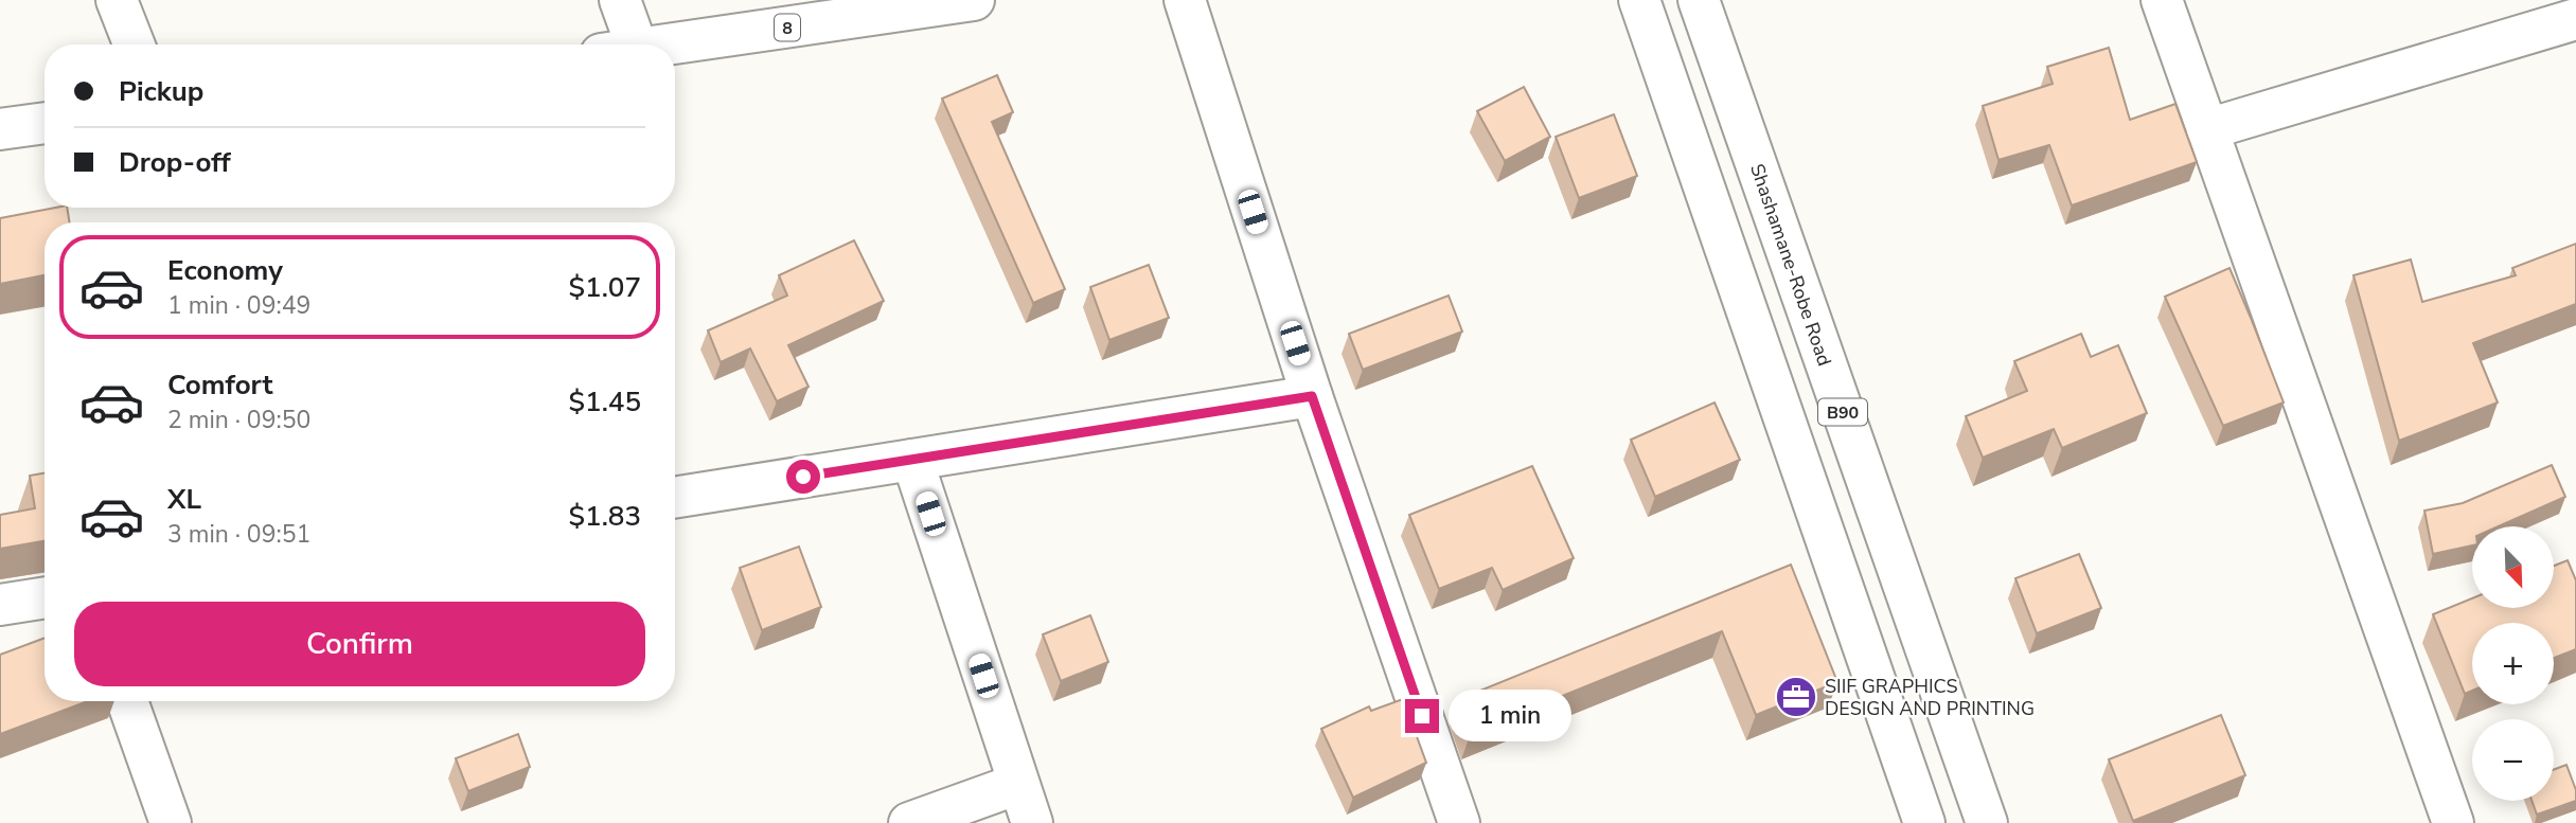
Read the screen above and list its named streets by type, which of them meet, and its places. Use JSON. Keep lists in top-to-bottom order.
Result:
{
  "streets": {
    "street": ["8", "Shashamane-Robe Road", "B90"]
  },
  "places": {
    "office": ["SIIF GRAPHICS DESIGN AND PRINTING"]
  },
  "north": "bottom right",
  "page": {
    "banner": ["Pickup", "Drop-off"],
    "list": [
      {
        "name": "Economy",
        "note": "1 min · 09:49",
        "value": "$1.07"
      },
      {
        "name": "Comfort",
        "note": "2 min · 09:50",
        "value": "$1.45"
      },
      {
        "name": "XL",
        "note": "3 min · 09:51",
        "value": "$1.83"
      }
    ],
    "map_buttons": ["+", "−"],
    "buttons": "Confirm",
    "bubble": "1 min"
  }
}
